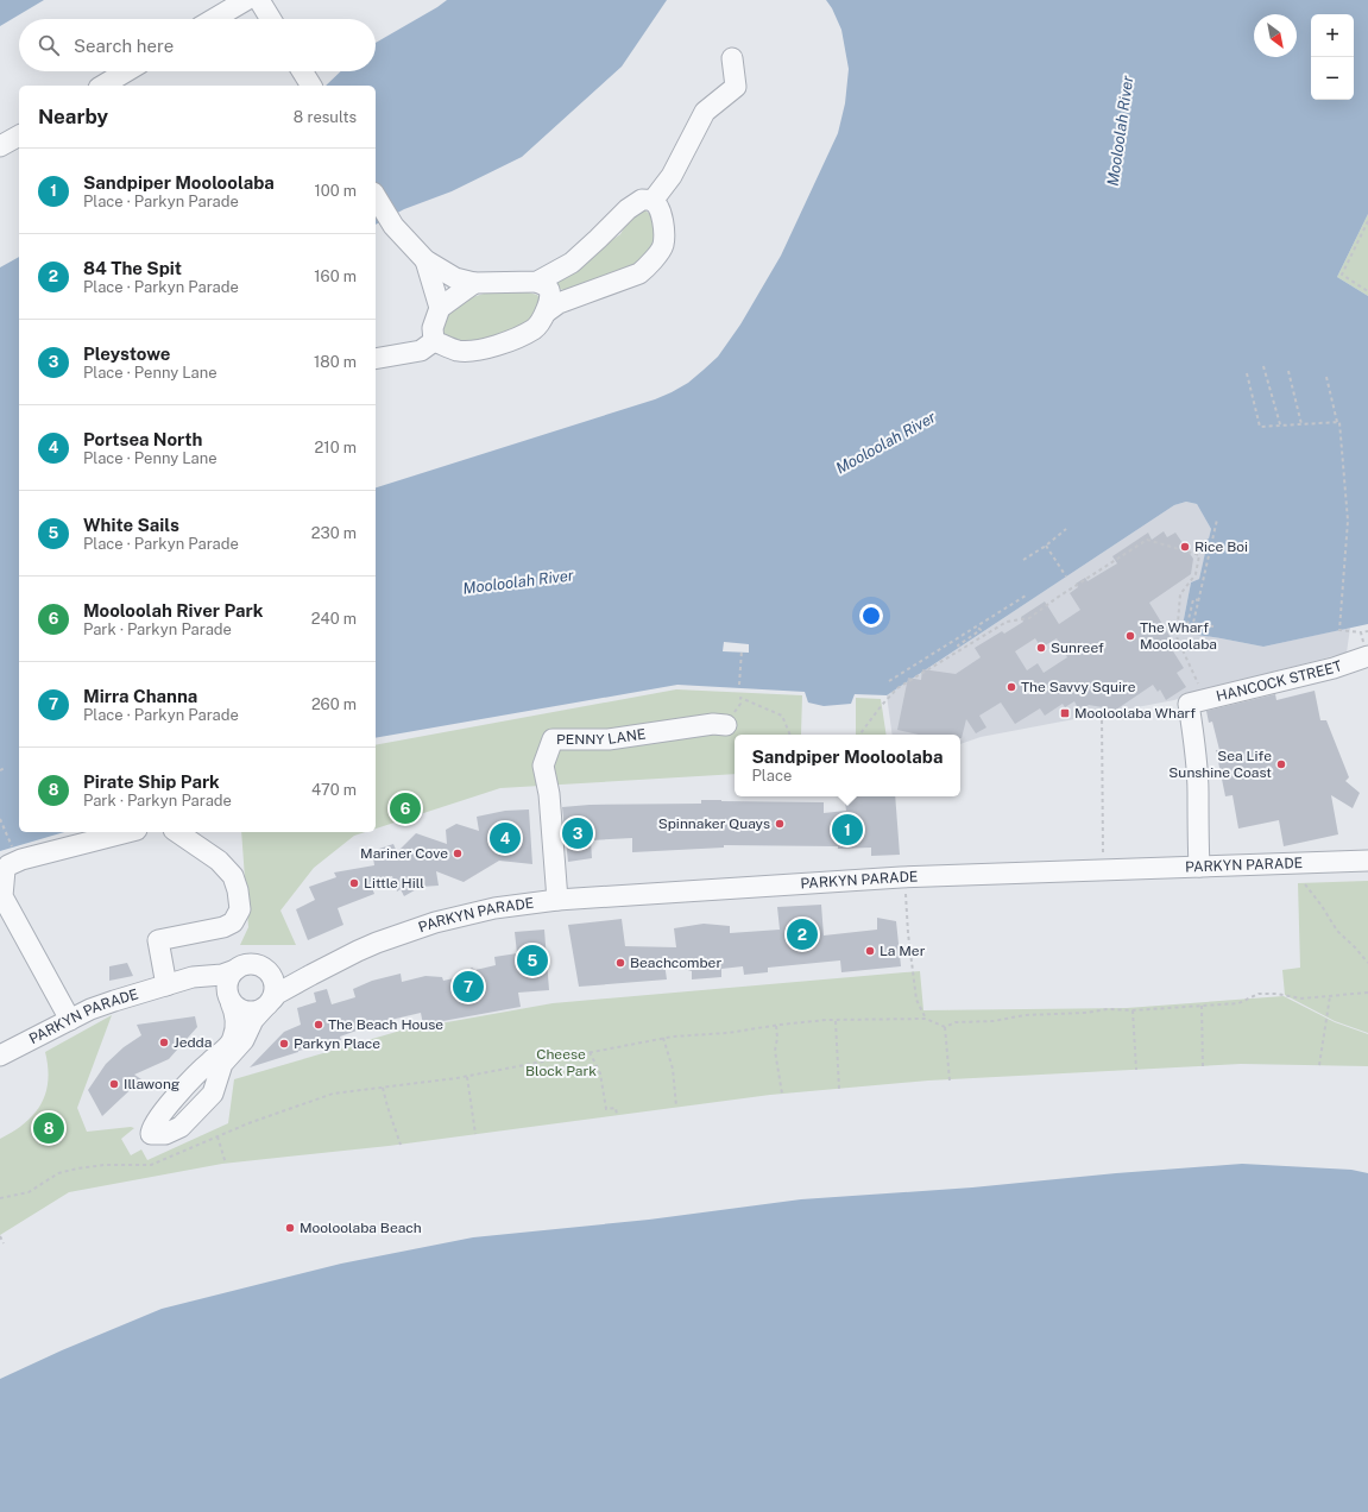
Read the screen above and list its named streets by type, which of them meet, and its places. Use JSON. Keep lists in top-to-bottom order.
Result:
{
  "streets": {
    "street": ["HANCOCK STREET", "PENNY LANE", "PARKYN PARADE"]
  },
  "crossings": [
    ["PENNY LANE", "PARKYN PARADE"]
  ],
  "water": ["Mooloolah River"],
  "parks": ["Cheese Block Park"],
  "places": {
    "other": [
      "Rice Boi",
      "The Wharf Mooloolaba",
      "Sunreef",
      "The Savvy Squire",
      "Sea Life Sunshine Coast",
      "Spinnaker Quays",
      "Mariner Cove",
      "Little Hill",
      "La Mer",
      "Beachcomber",
      "The Beach House",
      "Jedda",
      "Parkyn Place",
      "Illawong",
      "Mooloolaba Beach"
    ],
    "transit": ["Mooloolaba Wharf"]
  },
  "north": "bottom right",
  "page": {
    "map_buttons": ["+", "−"],
    "search": "Search here",
    "heading": ["Nearby", "8 results"],
    "list": [
      {
        "mark": "1",
        "name": "Sandpiper Mooloolaba",
        "note": "Place · Parkyn Parade",
        "value": "100 m"
      },
      {
        "mark": "2",
        "name": "84 The Spit",
        "note": "Place · Parkyn Parade",
        "value": "160 m"
      },
      {
        "mark": "3",
        "name": "Pleystowe",
        "note": "Place · Penny Lane",
        "value": "180 m"
      },
      {
        "mark": "4",
        "name": "Portsea North",
        "note": "Place · Penny Lane",
        "value": "210 m"
      },
      {
        "mark": "5",
        "name": "White Sails",
        "note": "Place · Parkyn Parade",
        "value": "230 m"
      },
      {
        "mark": "6",
        "name": "Mooloolah River Park",
        "note": "Park · Parkyn Parade",
        "value": "240 m"
      },
      {
        "mark": "7",
        "name": "Mirra Channa",
        "note": "Place · Parkyn Parade",
        "value": "260 m"
      },
      {
        "mark": "8",
        "name": "Pirate Ship Park",
        "note": "Park · Parkyn Parade",
        "value": "470 m"
      }
    ],
    "popup": ["Sandpiper Mooloolaba", "Place"],
    "pins": [
      "6",
      "1",
      "3",
      "4",
      "2",
      "5",
      "7",
      "8"
    ]
  }
}
